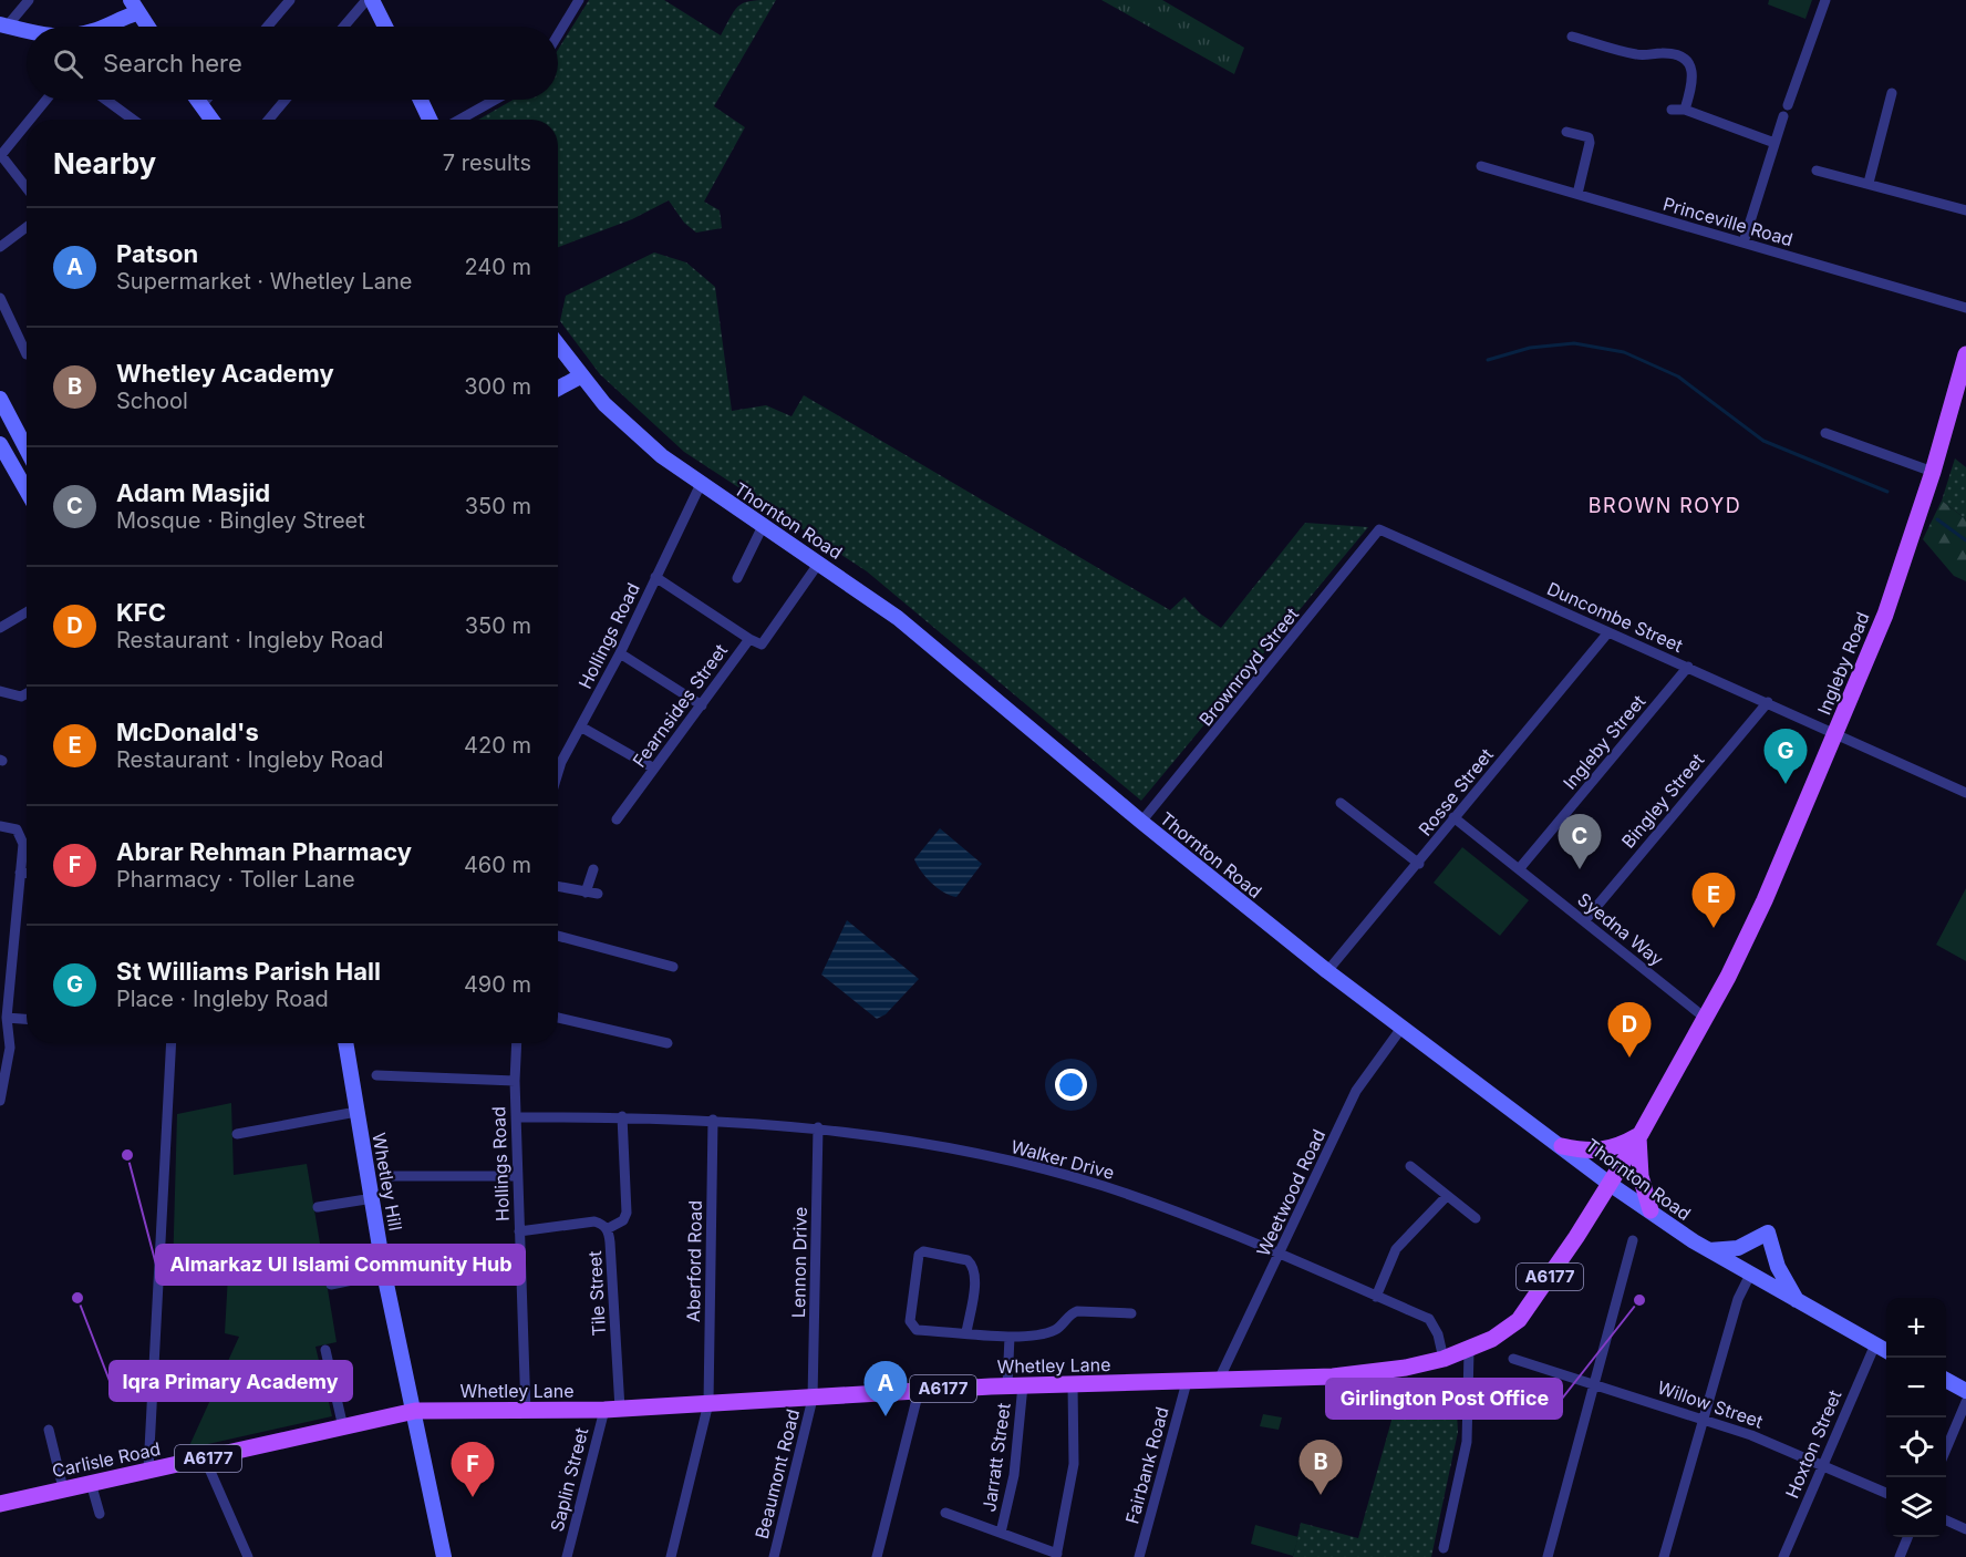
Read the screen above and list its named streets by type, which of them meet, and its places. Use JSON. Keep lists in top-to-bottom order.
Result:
{
  "streets": {
    "main road": [
      "Thornton Road",
      "Ingleby Road",
      "Whetley Hill",
      "A6177",
      "Whetley Lane",
      "Carlisle Road"
    ],
    "street": [
      "Princeville Road",
      "Duncombe Street",
      "Hollings Road",
      "Brownroyd Street",
      "Fearnsides Street",
      "Ingleby Street",
      "Rosse Street",
      "Bingley Street",
      "Syedna Way",
      "Walker Drive",
      "Weetwood Road",
      "Aberford Road",
      "Lennon Drive",
      "Tile Street",
      "Willow Street",
      "Hoxton Street",
      "Jarratt Street",
      "Fairbank Road",
      "Beaumont Road",
      "Saplin Street"
    ]
  },
  "crossings": [
    ["Thornton Road", "Hollings Road"],
    ["Thornton Road", "Ingleby Road"],
    ["Thornton Road", "Brownroyd Street"],
    ["Thornton Road", "Fearnsides Street"],
    ["Thornton Road", "Rosse Street"],
    ["Thornton Road", "Weetwood Road"],
    ["Thornton Road", "Whetley Lane"],
    ["Thornton Road", "Hoxton Street"],
    ["Duncombe Street", "Ingleby Road"],
    ["Duncombe Street", "Brownroyd Street"],
    ["Duncombe Street", "Ingleby Street"],
    ["Duncombe Street", "Rosse Street"],
    ["Duncombe Street", "Bingley Street"],
    ["Hollings Road", "Walker Drive"],
    ["Hollings Road", "Tile Street"],
    ["Hollings Road", "Whetley Lane"],
    ["Ingleby Road", "Syedna Way"],
    ["Ingleby Road", "Whetley Lane"],
    ["Ingleby Street", "Syedna Way"],
    ["Rosse Street", "Syedna Way"],
    ["Bingley Street", "Syedna Way"],
    ["Walker Drive", "Weetwood Road"],
    ["Walker Drive", "Aberford Road"],
    ["Walker Drive", "Lennon Drive"],
    ["Walker Drive", "Whetley Lane"],
    ["Whetley Hill", "Whetley Lane"],
    ["Whetley Hill", "Carlisle Road"],
    ["Weetwood Road", "Whetley Lane"],
    ["Aberford Road", "Whetley Lane"],
    ["Lennon Drive", "Whetley Lane"],
    ["Lennon Drive", "Beaumont Road"],
    ["Tile Street", "Whetley Lane"],
    ["Tile Street", "Saplin Street"],
    ["Whetley Lane", "Jarratt Street"],
    ["Whetley Lane", "Carlisle Road"],
    ["Whetley Lane", "Fairbank Road"],
    ["Whetley Lane", "Beaumont Road"],
    ["Whetley Lane", "Saplin Street"],
    ["Willow Street", "Hoxton Street"]
  ],
  "districts": ["BROWN ROYD"],
  "places": ["Almarkaz Ul Islami Community Hub", "Iqra Primary Academy", "Girlington Post Office"],
  "page": {
    "search": "Search here",
    "heading": ["Nearby", "7 results"],
    "list": [
      {
        "mark": "A",
        "name": "Patson",
        "note": "Supermarket · Whetley Lane",
        "value": "240 m"
      },
      {
        "mark": "B",
        "name": "Whetley Academy",
        "note": "School",
        "value": "300 m"
      },
      {
        "mark": "C",
        "name": "Adam Masjid",
        "note": "Mosque · Bingley Street",
        "value": "350 m"
      },
      {
        "mark": "D",
        "name": "KFC",
        "note": "Restaurant · Ingleby Road",
        "value": "350 m"
      },
      {
        "mark": "E",
        "name": "McDonald's",
        "note": "Restaurant · Ingleby Road",
        "value": "420 m"
      },
      {
        "mark": "F",
        "name": "Abrar Rehman Pharmacy",
        "note": "Pharmacy · Toller Lane",
        "value": "460 m"
      },
      {
        "mark": "G",
        "name": "St Williams Parish Hall",
        "note": "Place · Ingleby Road",
        "value": "490 m"
      }
    ],
    "pins": [
      "G",
      "C",
      "E",
      "D",
      "A",
      "B",
      "F"
    ],
    "map_buttons": ["+", "−"]
  }
}
